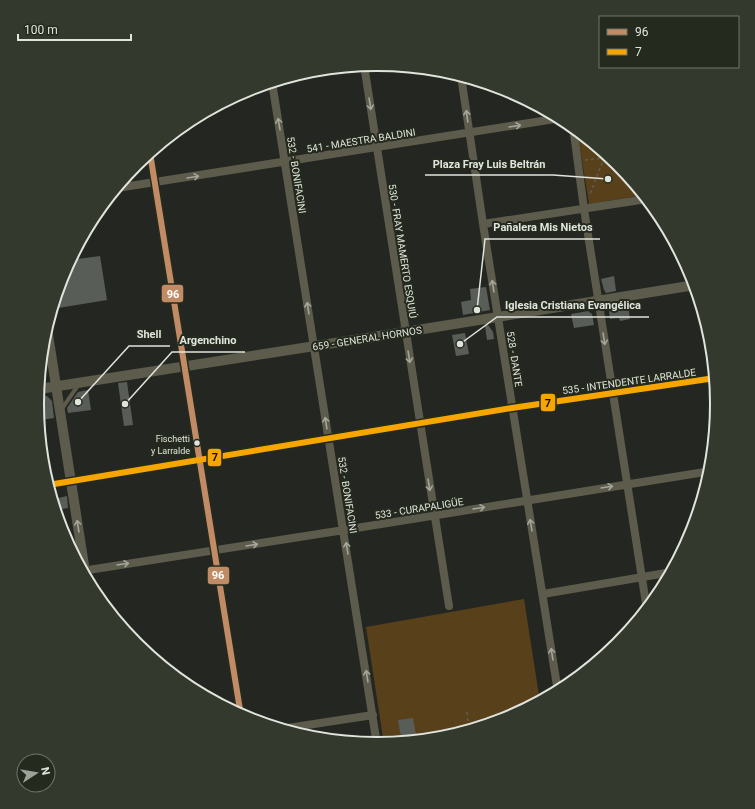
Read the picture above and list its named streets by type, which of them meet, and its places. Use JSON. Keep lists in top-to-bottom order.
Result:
{
  "streets": {
    "street": [
      "541 - MAESTRA BALDINI",
      "532 - BONIFACINI",
      "530 - FRAY MAMERTO ESQUIÚ",
      "659 - GENERAL HORNOS",
      "528 - DANTE",
      "535 - INTENDENTE LARRALDE",
      "533 - CURAPALIGÜE"
    ]
  },
  "crossings": [
    ["541 - MAESTRA BALDINI", "532 - BONIFACINI"],
    ["541 - MAESTRA BALDINI", "530 - FRAY MAMERTO ESQUIÚ"],
    ["541 - MAESTRA BALDINI", "528 - DANTE"],
    ["532 - BONIFACINI", "659 - GENERAL HORNOS"],
    ["532 - BONIFACINI", "535 - INTENDENTE LARRALDE"],
    ["532 - BONIFACINI", "533 - CURAPALIGÜE"],
    ["530 - FRAY MAMERTO ESQUIÚ", "659 - GENERAL HORNOS"],
    ["530 - FRAY MAMERTO ESQUIÚ", "535 - INTENDENTE LARRALDE"],
    ["530 - FRAY MAMERTO ESQUIÚ", "533 - CURAPALIGÜE"],
    ["659 - GENERAL HORNOS", "528 - DANTE"],
    ["528 - DANTE", "535 - INTENDENTE LARRALDE"],
    ["528 - DANTE", "533 - CURAPALIGÜE"]
  ],
  "one_way": [
    "541 - MAESTRA BALDINI",
    "532 - BONIFACINI",
    "530 - FRAY MAMERTO ESQUIÚ",
    "528 - DANTE",
    "533 - CURAPALIGÜE"
  ],
  "places": [
    "Plaza Fray Luis Beltrán",
    "Pañalera Mis Nietos",
    "Iglesia Cristiana Evangélica",
    "Shell",
    "Argenchino",
    "Fischetti y Larralde"
  ],
  "lines": ["transit line 96", "transit line 7"],
  "legend": ["96", "7"],
  "scale_bar": "100 m",
  "north": "right"
}
